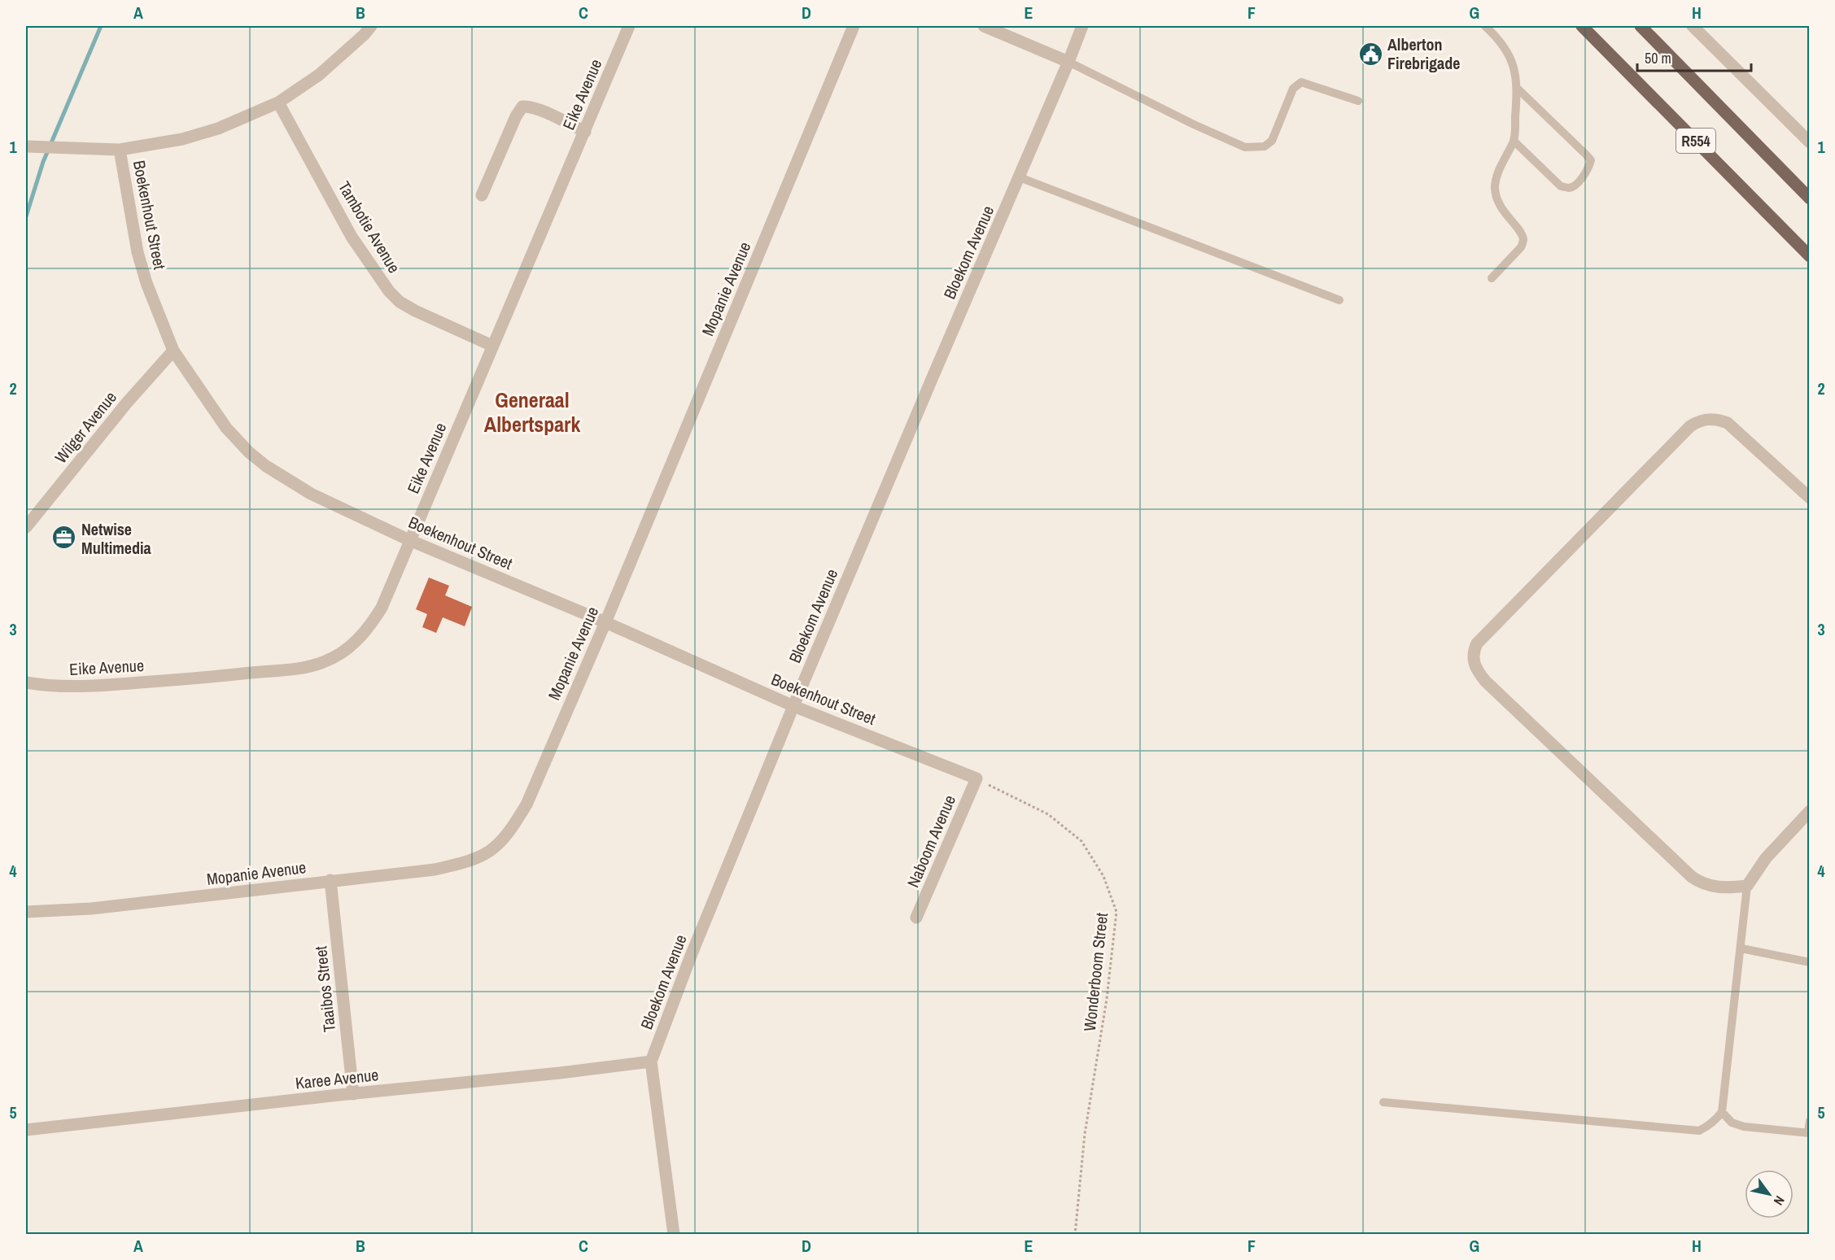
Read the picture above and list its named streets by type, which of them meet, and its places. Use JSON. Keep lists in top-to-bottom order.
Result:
{
  "streets": {
    "main road": ["R554"],
    "street": [
      "Eike Avenue",
      "Boekenhout Street",
      "Tambotie Avenue",
      "Bloekom Avenue",
      "Mopanie Avenue",
      "Wilger Avenue",
      "Naboom Avenue",
      "Taaibos Street",
      "Karee Avenue"
    ],
    "path": ["Wonderboom Street"]
  },
  "crossings": [
    ["Eike Avenue", "Boekenhout Street"],
    ["Eike Avenue", "Tambotie Avenue"],
    ["Boekenhout Street", "Bloekom Avenue"],
    ["Boekenhout Street", "Mopanie Avenue"],
    ["Boekenhout Street", "Wilger Avenue"],
    ["Boekenhout Street", "Naboom Avenue"],
    ["Boekenhout Street", "Wonderboom Street"],
    ["Bloekom Avenue", "Karee Avenue"],
    ["Mopanie Avenue", "Taaibos Street"],
    ["Naboom Avenue", "Wonderboom Street"],
    ["Taaibos Street", "Karee Avenue"]
  ],
  "districts": ["Generaal Albertspark"],
  "places": {
    "public building": ["Alberton Firebrigade"],
    "office": ["Netwise Multimedia"]
  },
  "scale_bar": "50 m",
  "north": "bottom right",
  "grid": {
    "columns": [
      "A",
      "B",
      "C",
      "D",
      "E",
      "F",
      "G",
      "H"
    ],
    "rows": [
      "1",
      "2",
      "3",
      "4",
      "5"
    ]
  }
}
